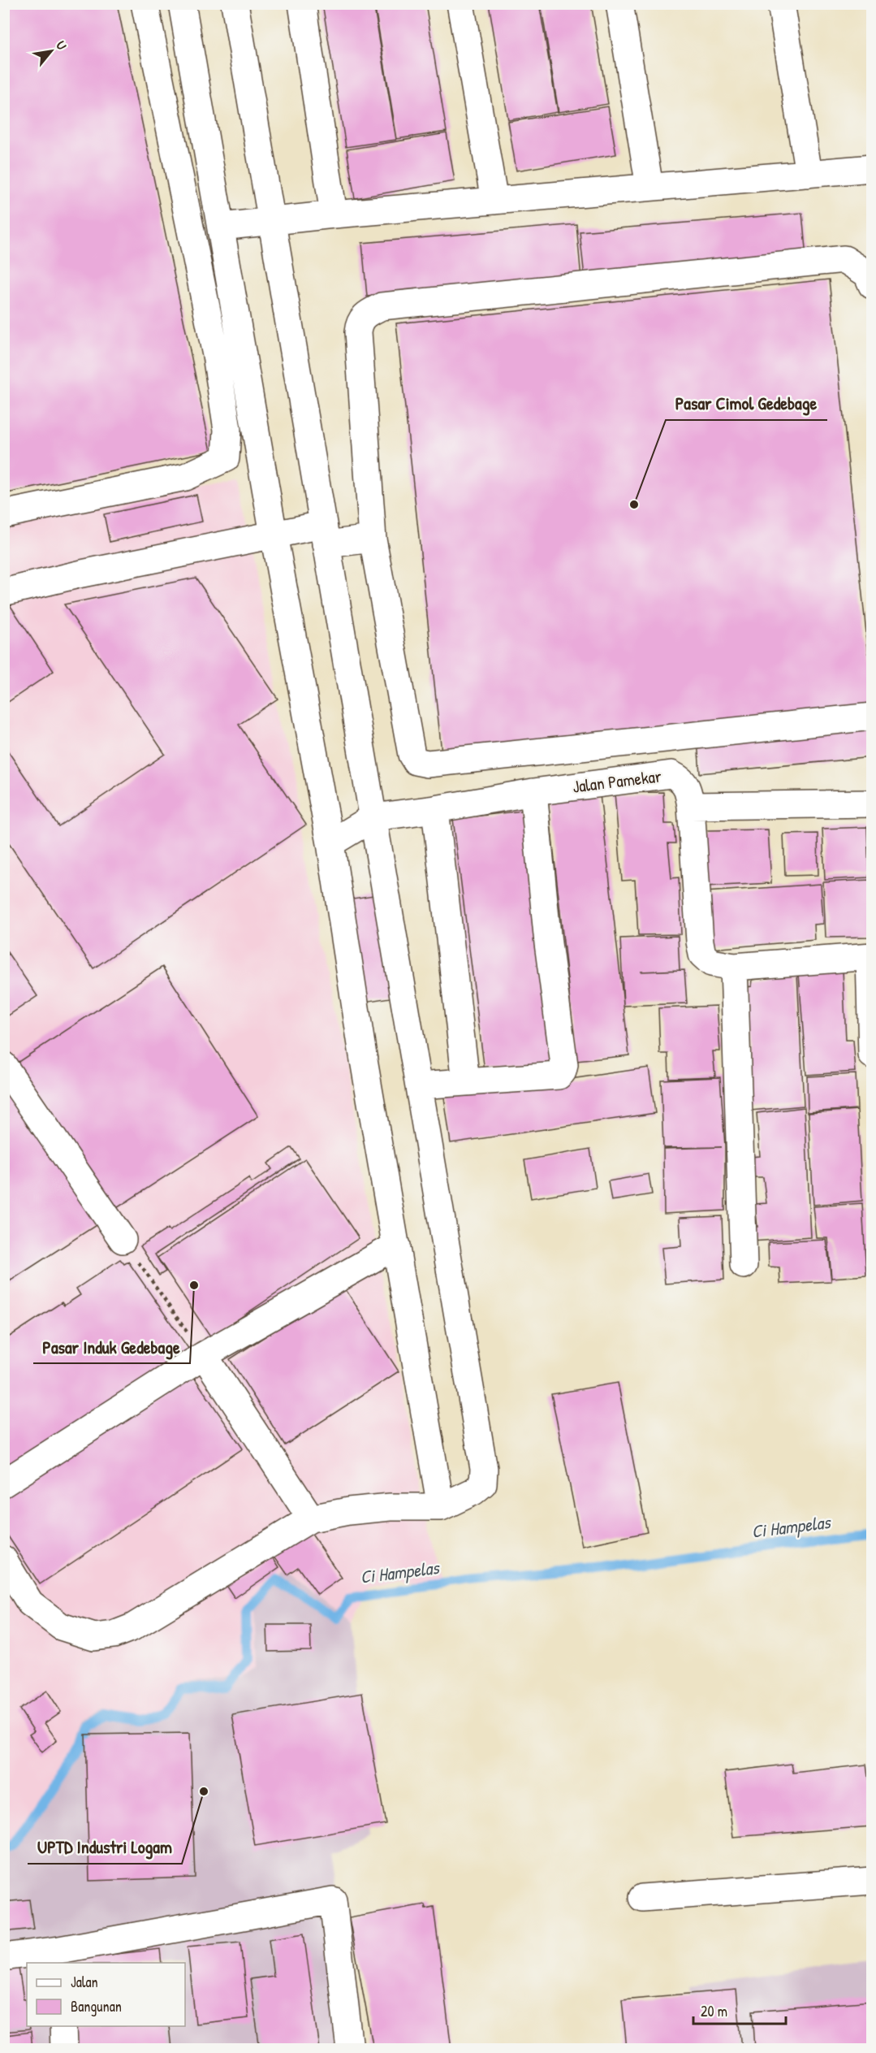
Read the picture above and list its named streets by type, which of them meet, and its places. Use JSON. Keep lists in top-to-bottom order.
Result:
{
  "streets": {
    "street": ["Jalan Pamekar"]
  },
  "water": ["Ci Hampelas"],
  "places": ["Pasar Cimol Gedebage", "Pasar Induk Gedebage", "UPTD Industri Logam"],
  "legend": ["Jalan", "Bangunan"],
  "scale_bar": "20 m",
  "north": "top right"
}
